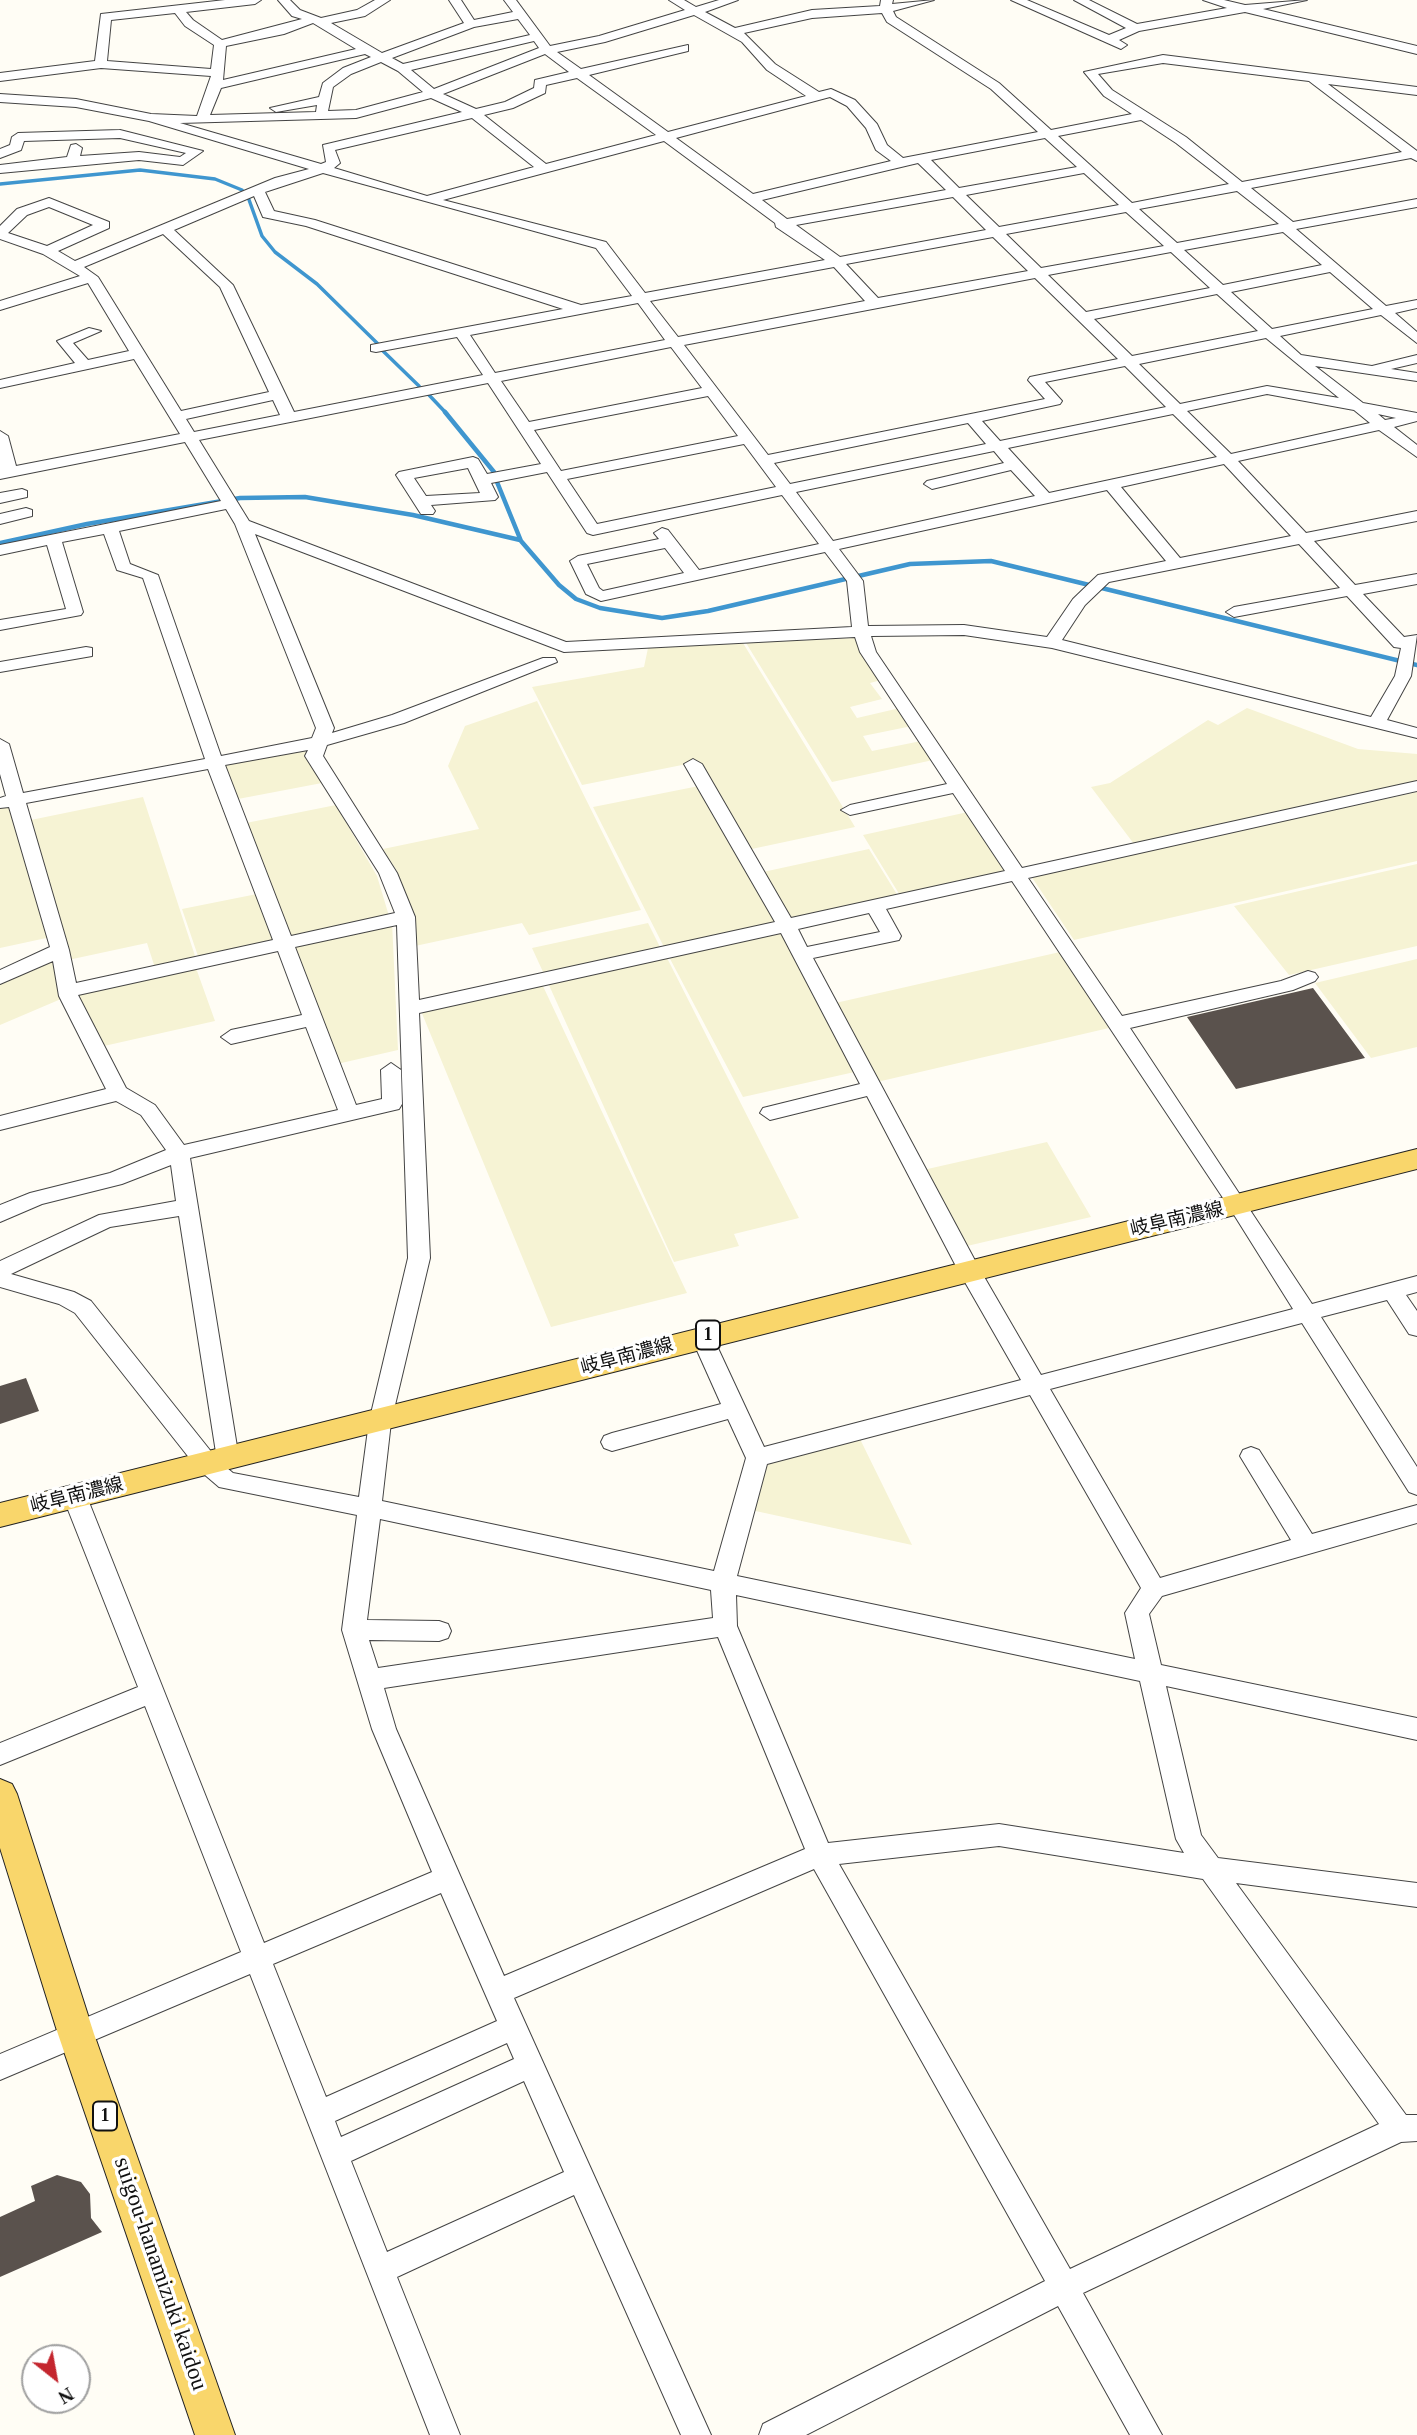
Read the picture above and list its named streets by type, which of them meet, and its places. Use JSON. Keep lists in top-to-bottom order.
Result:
{
  "streets": {
    "main road": ["岐阜南濃線", "1", "suigou-hanamizuki kaidou"]
  },
  "north": "bottom right"
}
